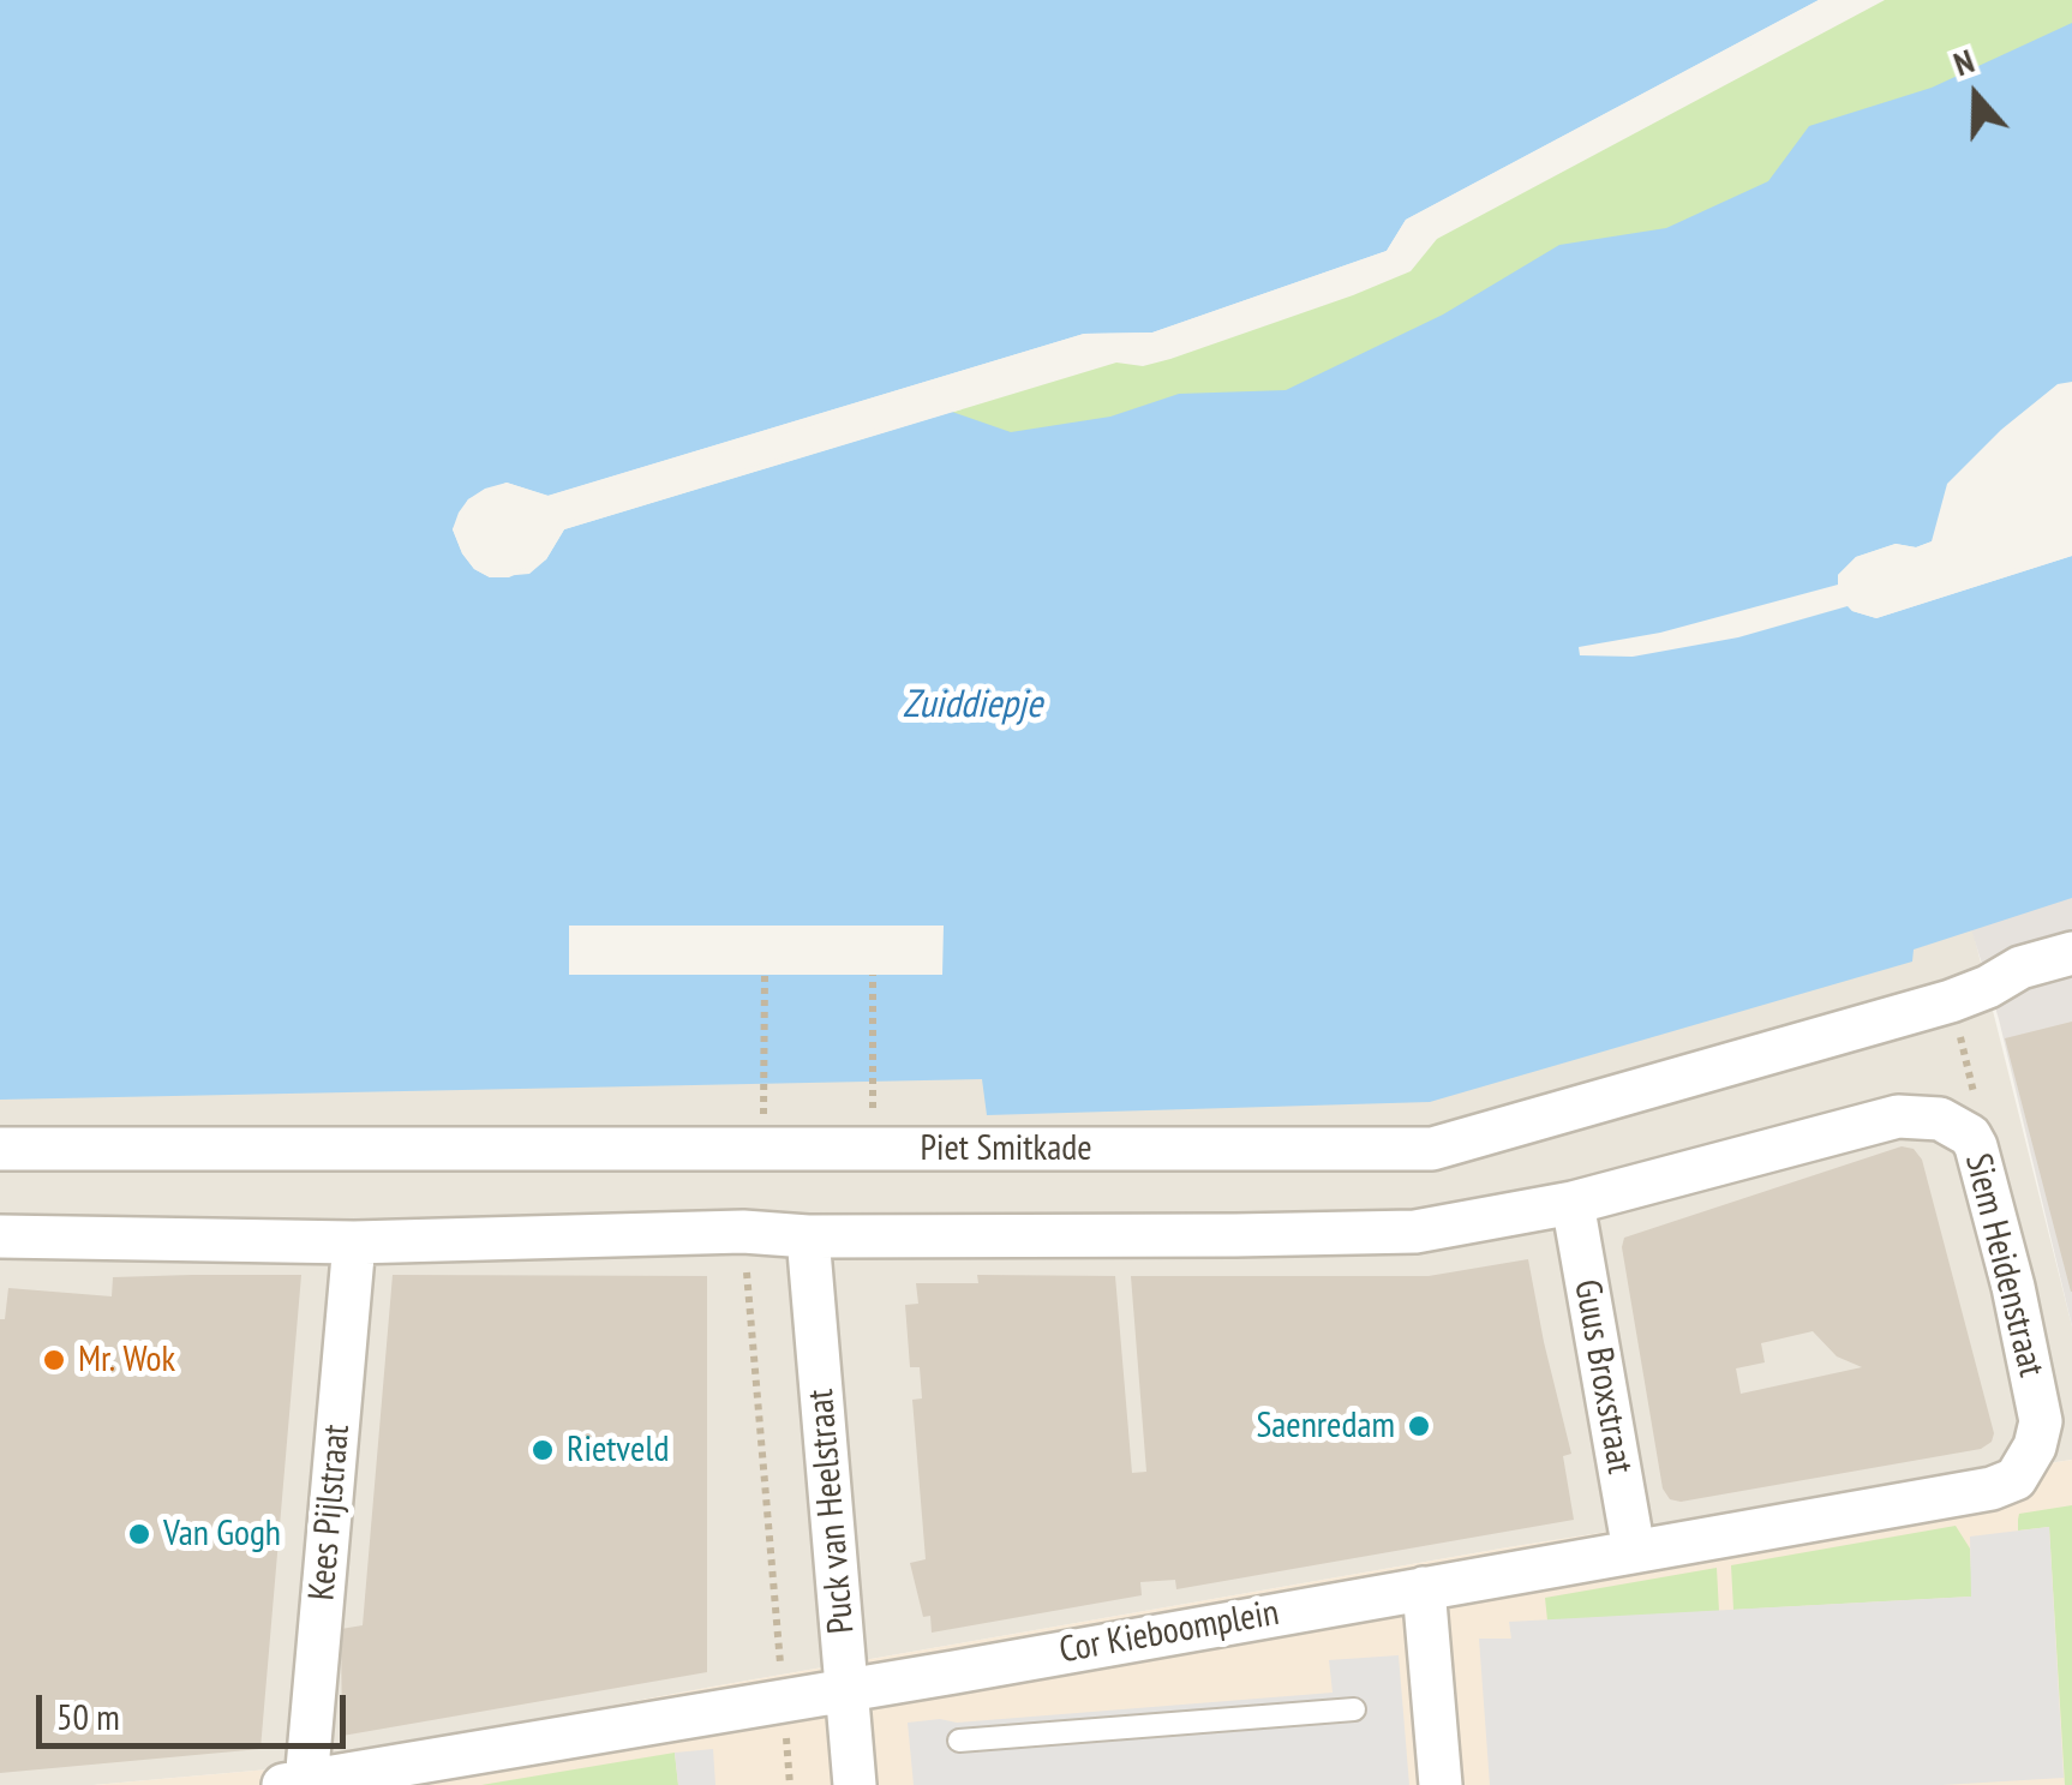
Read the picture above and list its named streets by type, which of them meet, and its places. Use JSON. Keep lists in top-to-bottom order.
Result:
{
  "streets": {
    "street": [
      "Piet Smitkade",
      "Siem Heidenstraat",
      "Guus Broxstraat",
      "Puck van Heelstraat",
      "Kees Pijlstraat",
      "Cor Kieboomplein"
    ]
  },
  "crossings": [
    ["Siem Heidenstraat", "Cor Kieboomplein"],
    ["Guus Broxstraat", "Cor Kieboomplein"],
    ["Puck van Heelstraat", "Cor Kieboomplein"],
    ["Kees Pijlstraat", "Cor Kieboomplein"]
  ],
  "water": ["Zuiddiepje"],
  "places": [
    "Mr. Wok",
    "Saenredam",
    "Rietveld",
    "Van Gogh"
  ],
  "scale_bar": "50 m",
  "north": "top"
}
